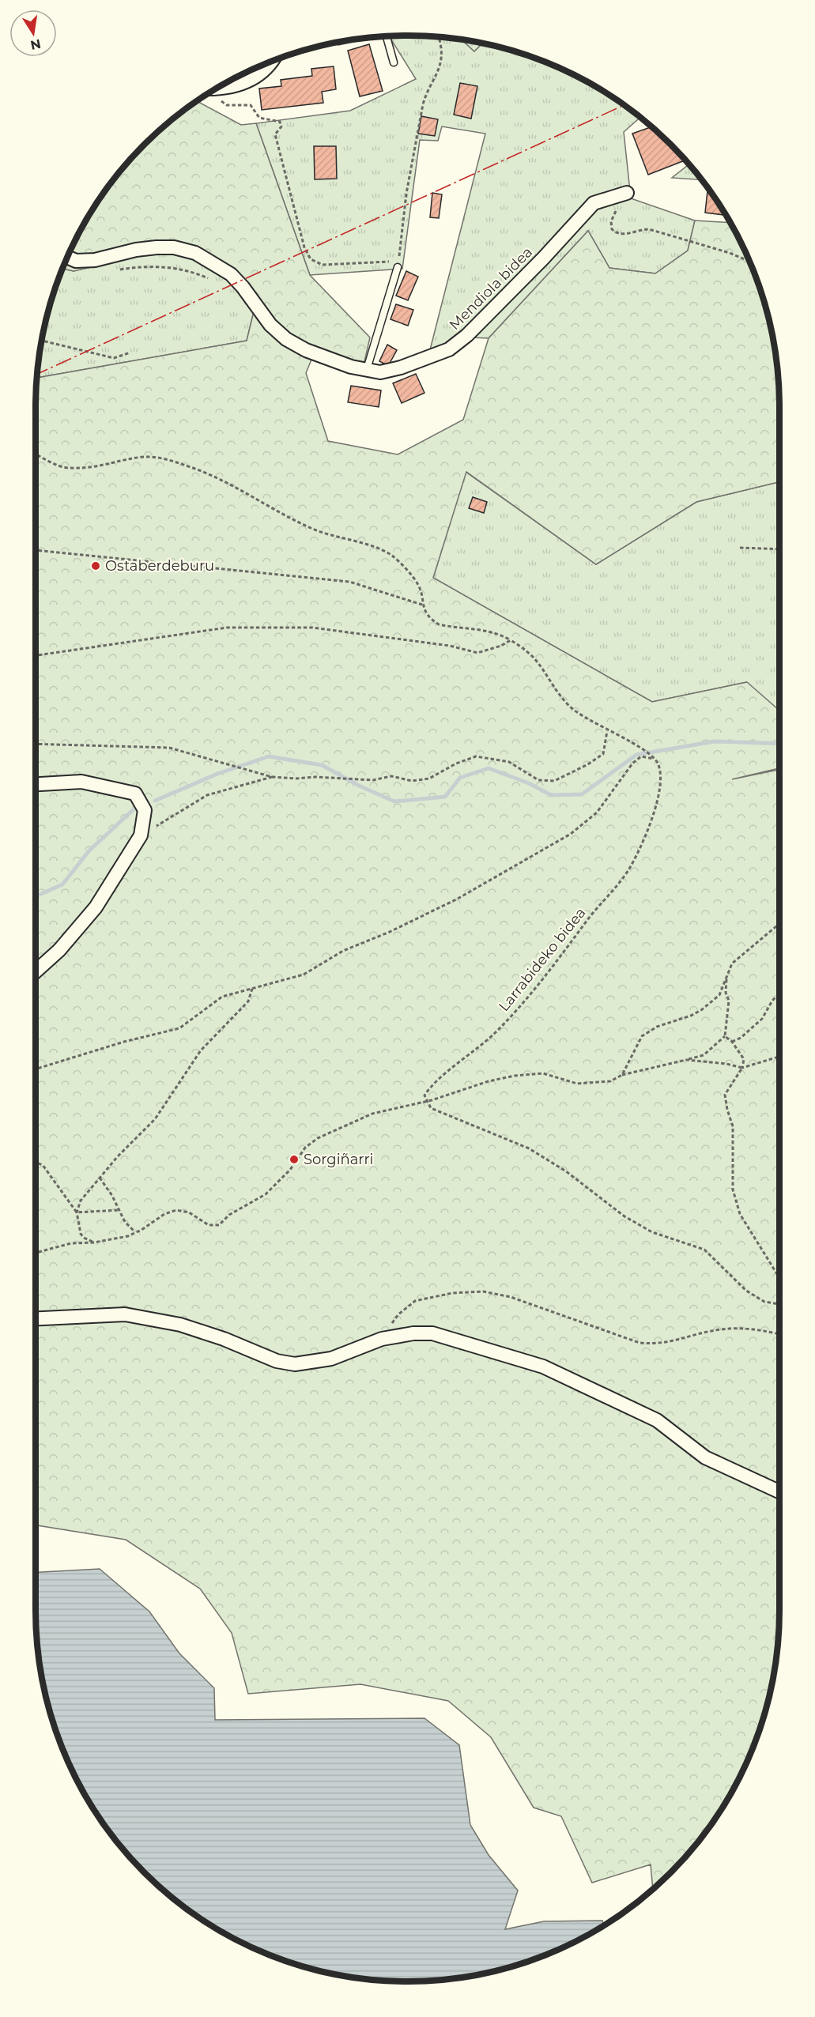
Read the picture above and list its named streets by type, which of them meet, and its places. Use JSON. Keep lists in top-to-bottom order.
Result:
{
  "streets": {
    "street": ["Mendiola bidea"],
    "path": ["Larrabideko bidea"]
  },
  "places": ["Ostaberdeburu", "Sorgiñarri"],
  "north": "bottom"
}
